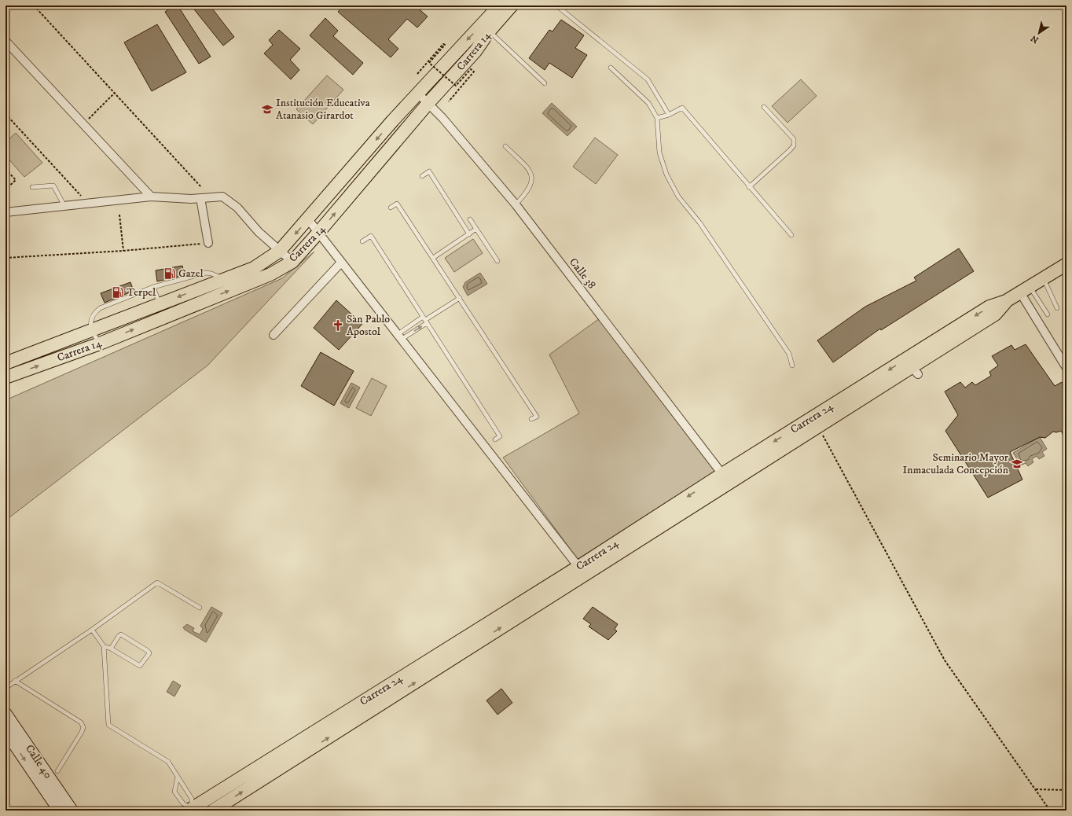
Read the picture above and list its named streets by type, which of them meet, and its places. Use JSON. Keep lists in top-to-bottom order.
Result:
{
  "streets": {
    "main road": ["Carrera 14", "Carrera 24", "Calle 40"],
    "street": ["Calle 38"]
  },
  "crossings": [
    ["Carrera 14", "Calle 38"],
    ["Calle 38", "Carrera 24"]
  ],
  "places": {
    "school or university": ["Institución Educativa Atanasio Girardot", "Seminario Mayor Inmaculada Concepción"],
    "fuel station": ["Gazel", "Terpel"],
    "church": ["San Pablo Apostol"]
  },
  "north": "bottom left"
}
